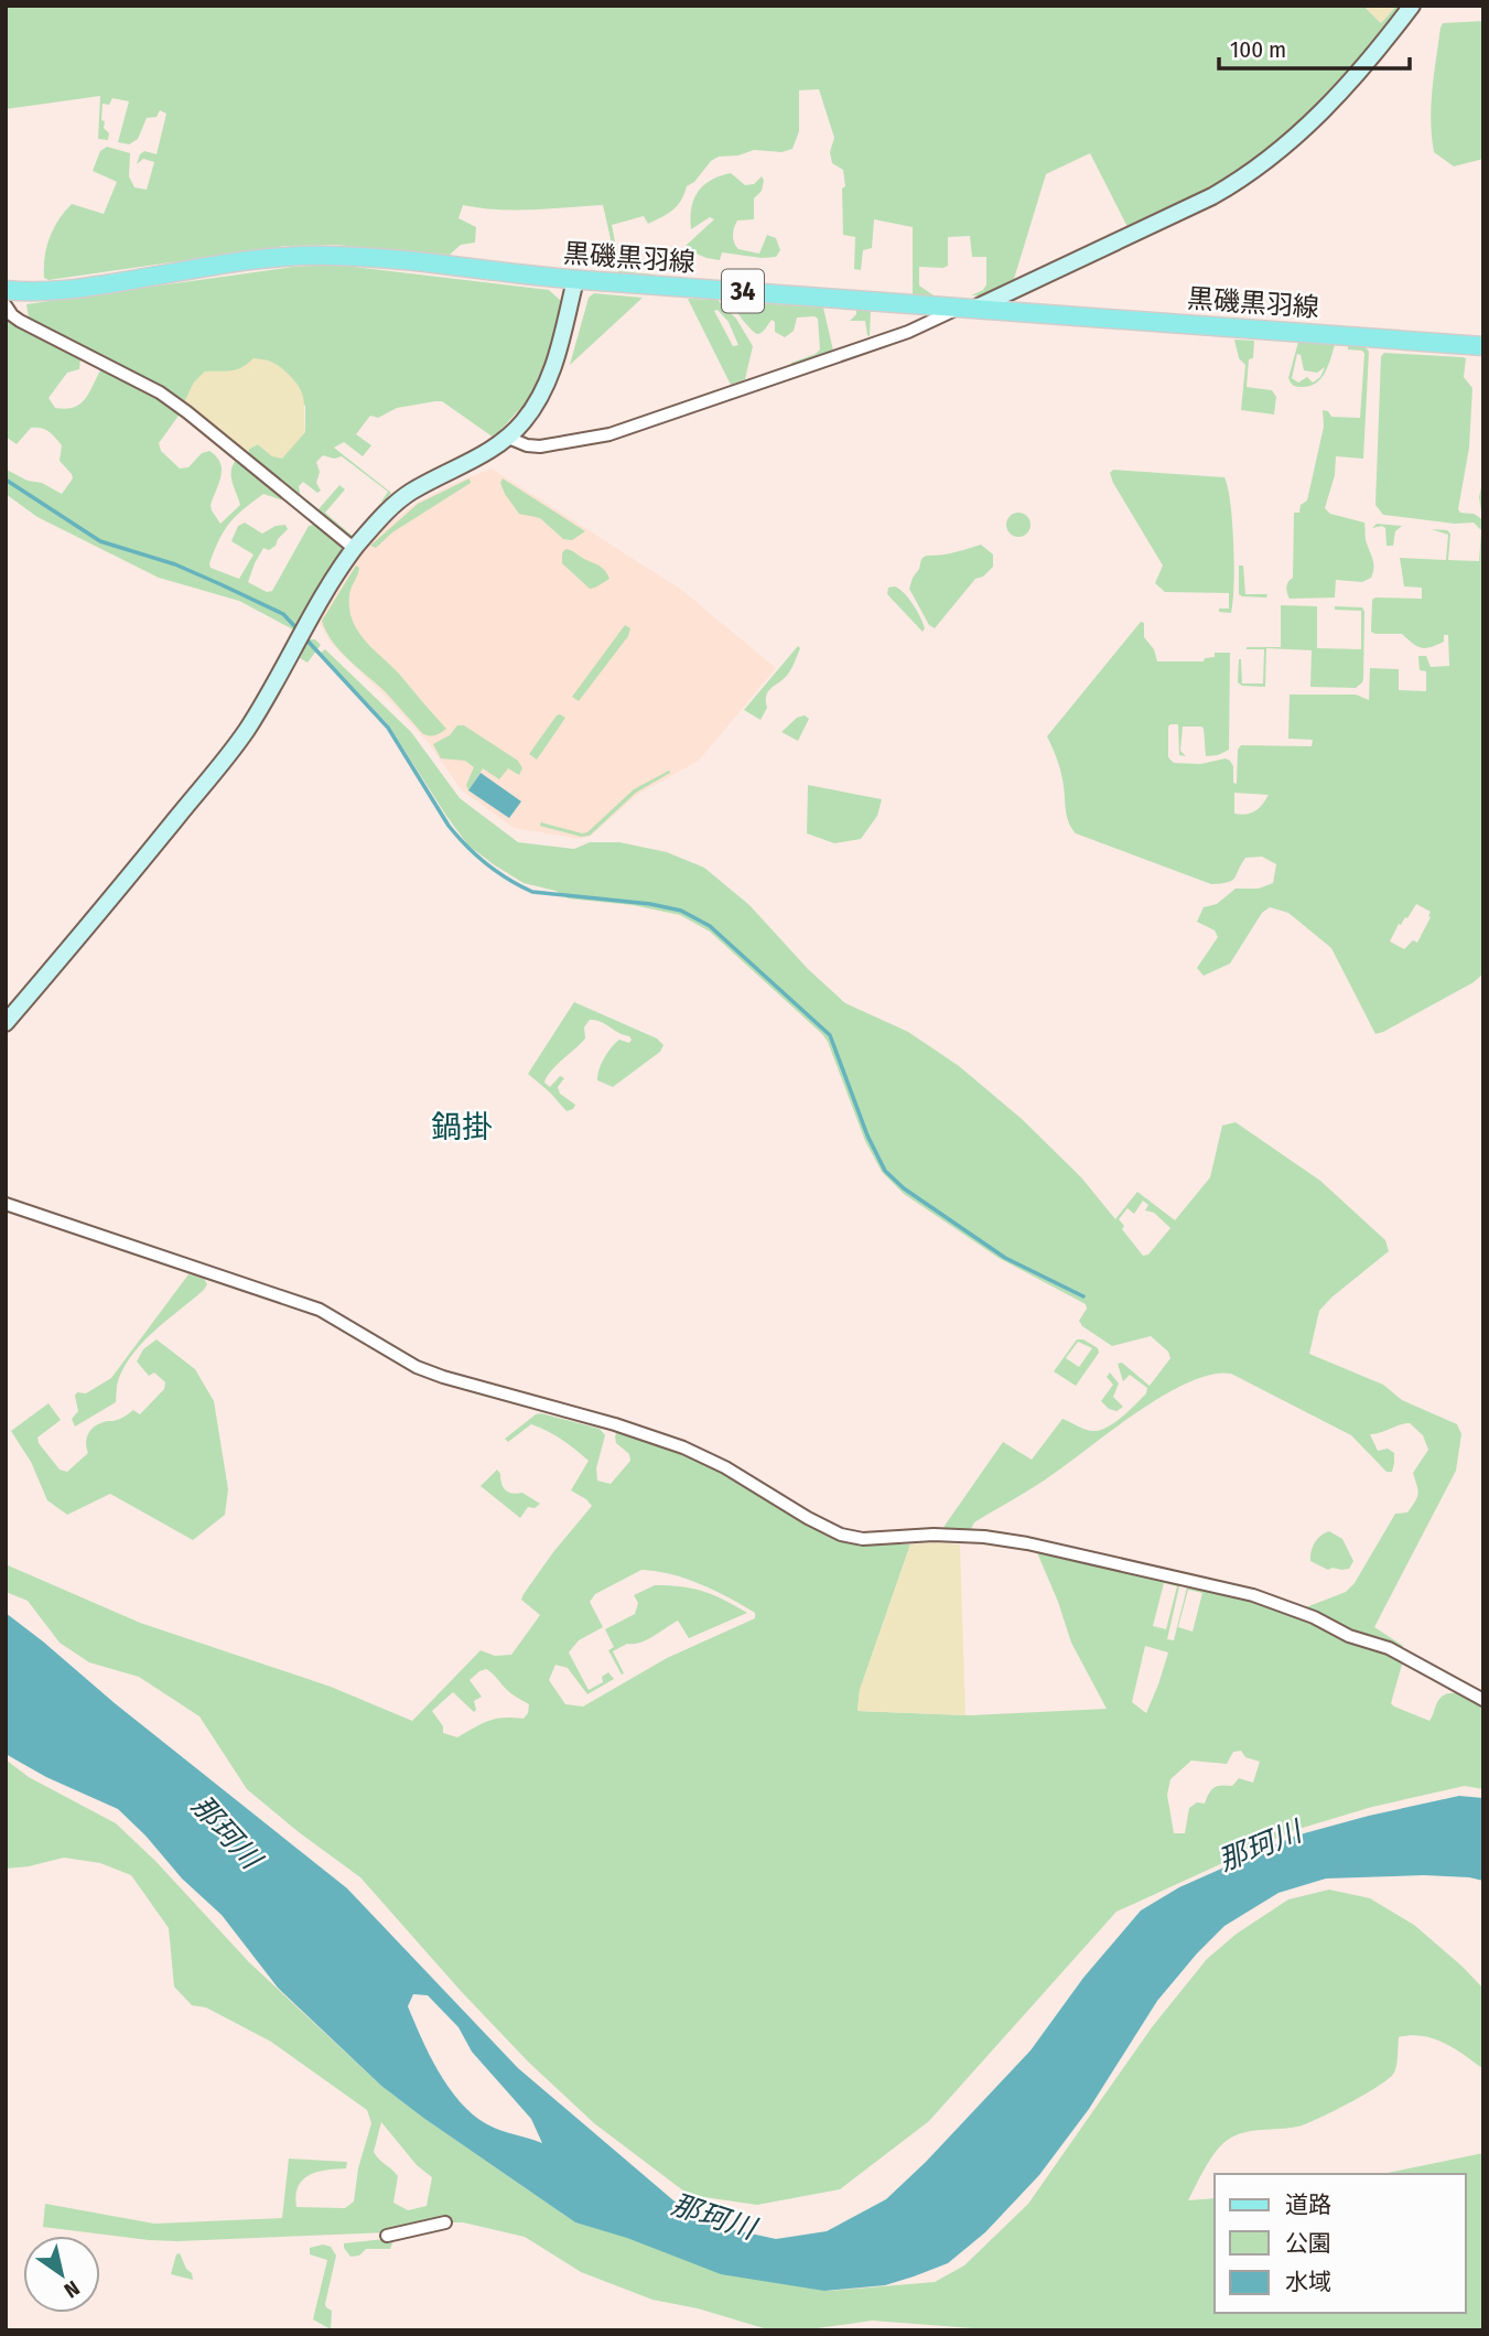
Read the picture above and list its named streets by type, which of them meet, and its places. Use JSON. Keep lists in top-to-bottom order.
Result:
{
  "streets": {
    "main road": ["黒磯黒羽線", "34"]
  },
  "districts": ["鍋掛"],
  "water": ["那珂川"],
  "legend": ["道路", "公園", "水域"],
  "scale_bar": "100 m",
  "north": "bottom right"
}
